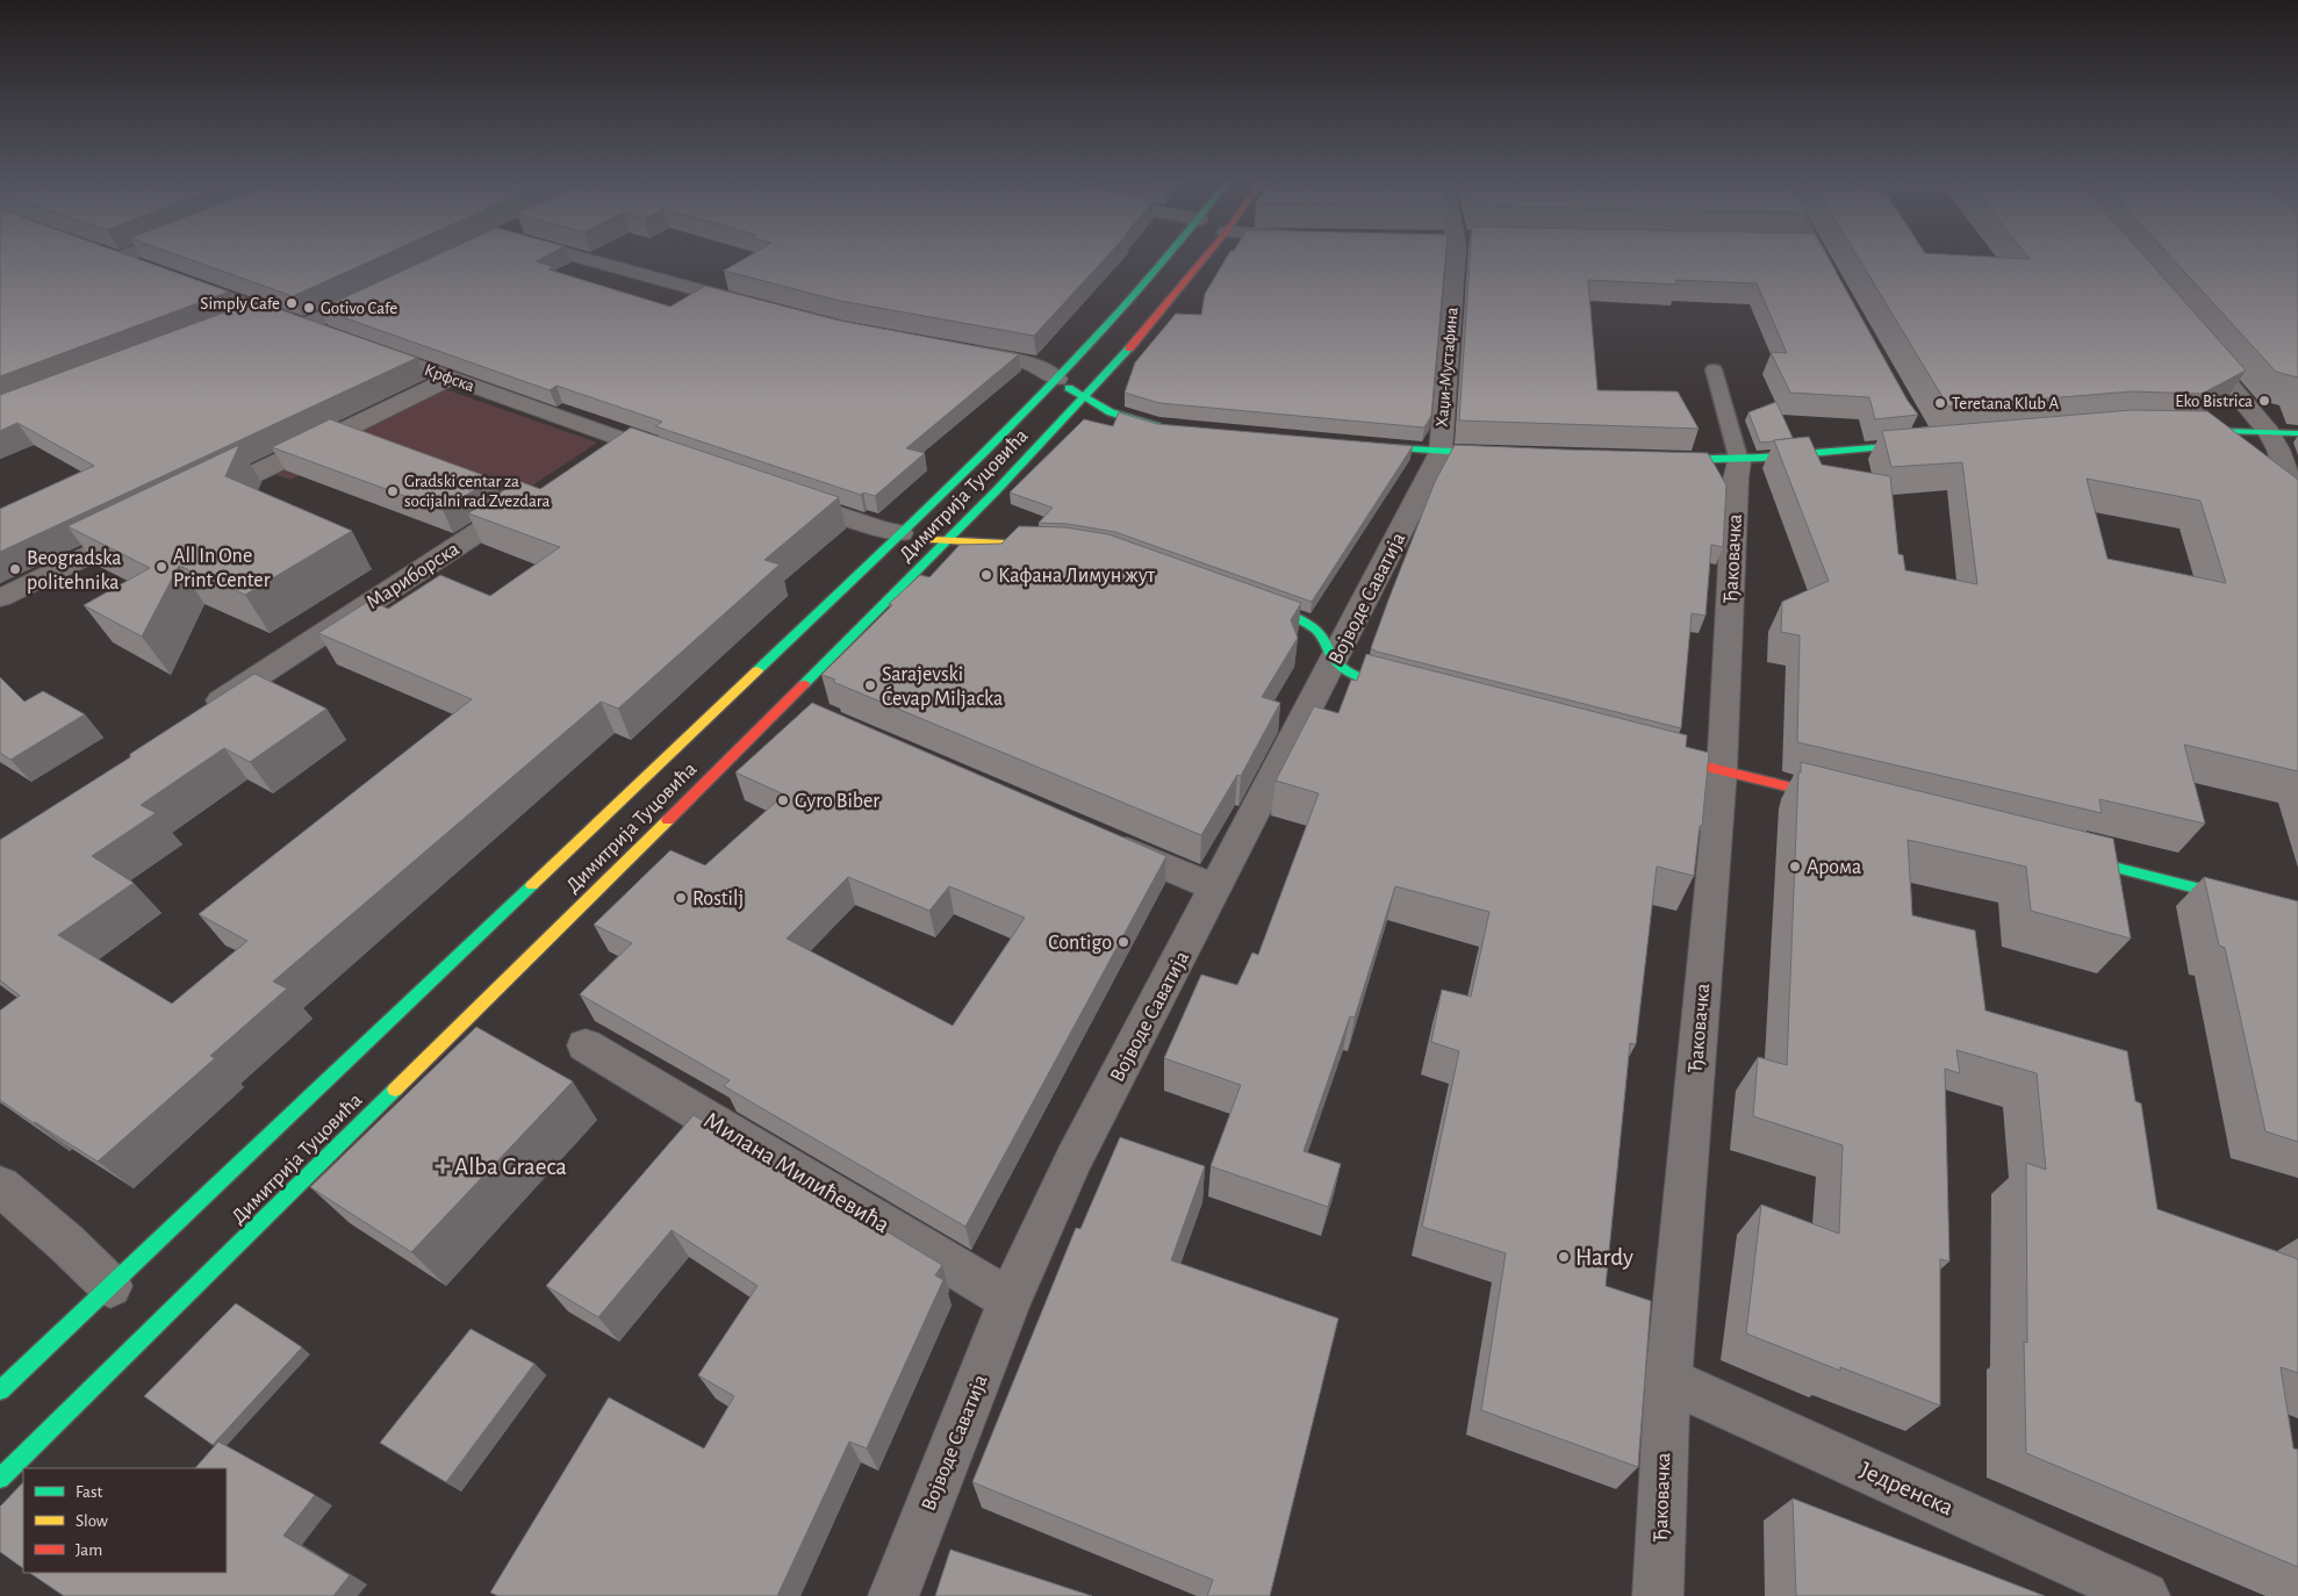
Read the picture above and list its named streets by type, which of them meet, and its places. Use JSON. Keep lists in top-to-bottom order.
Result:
{
  "streets": {
    "main road": ["Димитрија Туцовића"],
    "street": [
      "Хаџи-Мустафина",
      "Крфска",
      "Ђаковачка",
      "Мариборска",
      "Војводе Саватија",
      "Милана Милићевића",
      "Једренска"
    ]
  },
  "crossings": [
    ["Хаџи-Мустафина", "Војводе Саватија"],
    ["Ђаковачка", "Једренска"],
    ["Војводе Саватија", "Милана Милићевића"]
  ],
  "places": {
    "other": [
      "Simply Cafe",
      "Gotivo Cafe",
      "Eko Bistrica",
      "Teretana Klub A",
      "Gradski centar za socijalni rad Zvezdara",
      "All In One Print Center",
      "Beogradska politehnika",
      "Кафана Лимун жут",
      "Sarajevski Ćevap Miljacka",
      "Gyro Biber",
      "Арома",
      "Rostilj",
      "Contigo",
      "Hardy"
    ],
    "health": ["Alba Graeca"]
  },
  "legend": ["Fast", "Slow", "Jam"]
}
